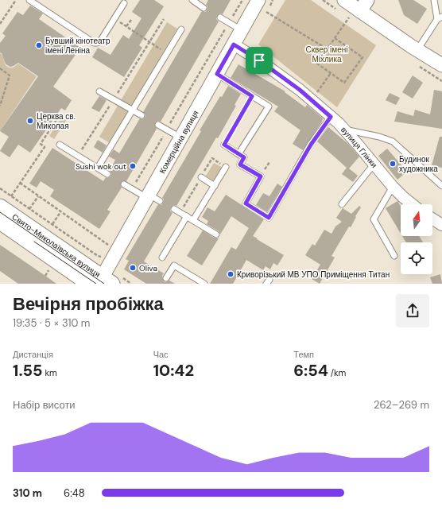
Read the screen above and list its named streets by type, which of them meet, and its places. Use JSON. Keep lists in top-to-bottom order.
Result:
{
  "streets": {
    "main road": ["Свято-Миколаївська вулиця"],
    "street": ["Комерційна вулиця", "вулиця Глінки"]
  },
  "crossings": [
    ["Комерційна вулиця", "вулиця Глінки"],
    ["Комерційна вулиця", "Свято-Миколаївська вулиця"]
  ],
  "parks": ["Сквер імені Міхлика"],
  "places": [
    "Бувший кінотеатр імені Леніна",
    "Церква св. Миколая",
    "Будинок художника",
    "Sushi wok out",
    "Oliva",
    "Криворізький МВ УПО Приміщення Титан"
  ],
  "north": "top",
  "page": {
    "heading": ["Вечірня пробіжка", "19:35 · 5 × 310 m"],
    "stats": [
      ["Дистанція", "1.55 km"],
      ["Час", "10:42"],
      ["Темп", "6:54 /km"]
    ],
    "chart": ["Набір висоти", "262–269 m"],
    "list": [
      {
        "name": "310 m",
        "note": "6:48"
      }
    ]
  }
}
